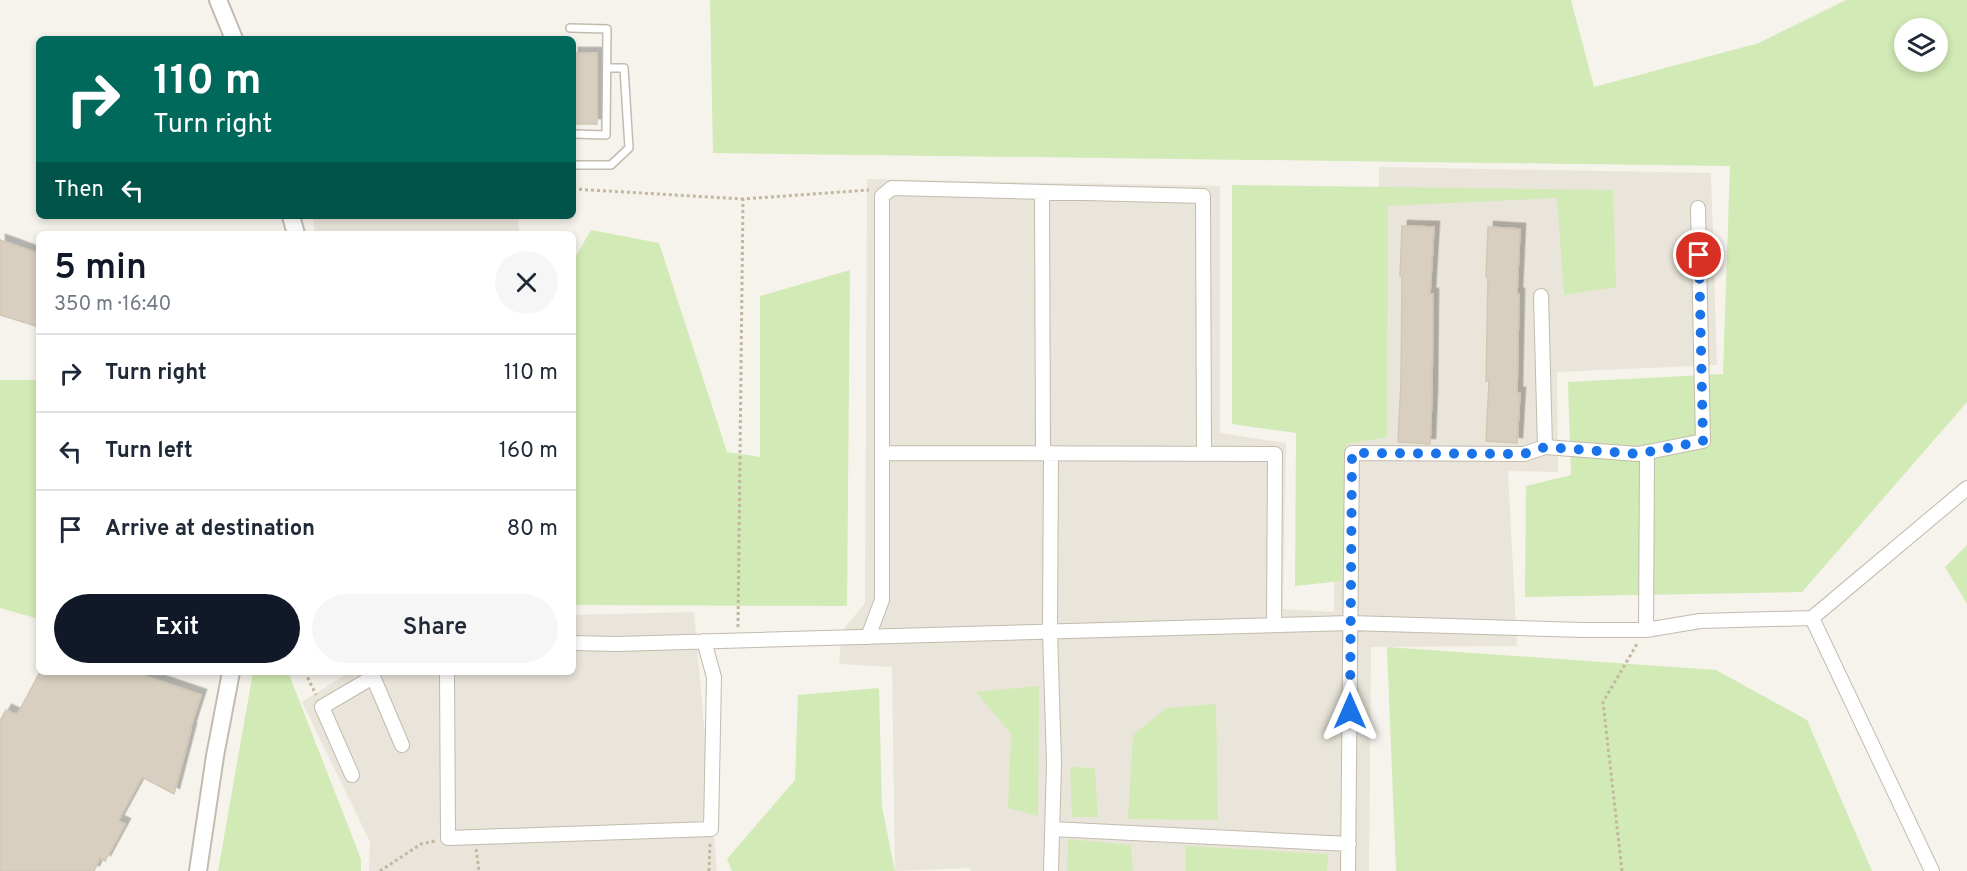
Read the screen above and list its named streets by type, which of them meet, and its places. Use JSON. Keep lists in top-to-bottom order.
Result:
{
  "page": {
    "turn": ["110 m", "Turn right"],
    "then": "Then",
    "heading": ["5 min", "350 m · 16:40"],
    "list": [
      {
        "name": "Turn right",
        "value": "110 m"
      },
      {
        "name": "Turn left",
        "value": "160 m"
      },
      {
        "name": "Arrive at destination",
        "value": "80 m"
      }
    ],
    "buttons": ["Exit", "Share"]
  }
}
